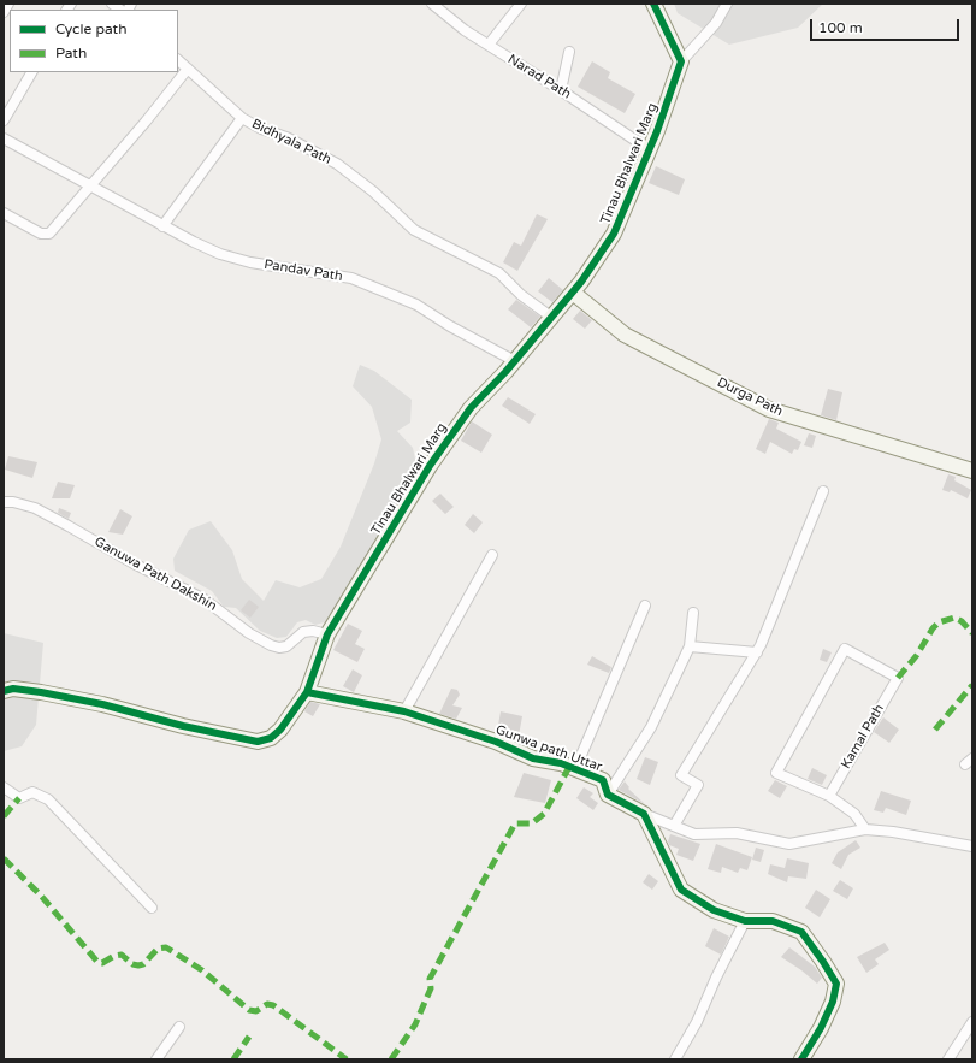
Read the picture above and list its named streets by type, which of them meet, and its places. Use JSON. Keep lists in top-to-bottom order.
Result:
{
  "streets": {
    "street": [
      "Narad Path",
      "Bidhyala Path",
      "Tinau Bhalwari Marg",
      "Pandav Path",
      "Durga Path",
      "Ganuwa Path Dakshin",
      "Kamal Path",
      "Gunwa path Uttar"
    ]
  },
  "crossings": [
    ["Narad Path", "Tinau Bhalwari Marg"],
    ["Bidhyala Path", "Tinau Bhalwari Marg"],
    ["Tinau Bhalwari Marg", "Pandav Path"],
    ["Tinau Bhalwari Marg", "Durga Path"],
    ["Tinau Bhalwari Marg", "Ganuwa Path Dakshin"],
    ["Tinau Bhalwari Marg", "Gunwa path Uttar"]
  ],
  "legend": ["Cycle path", "Path"],
  "scale_bar": "100 m"
}
